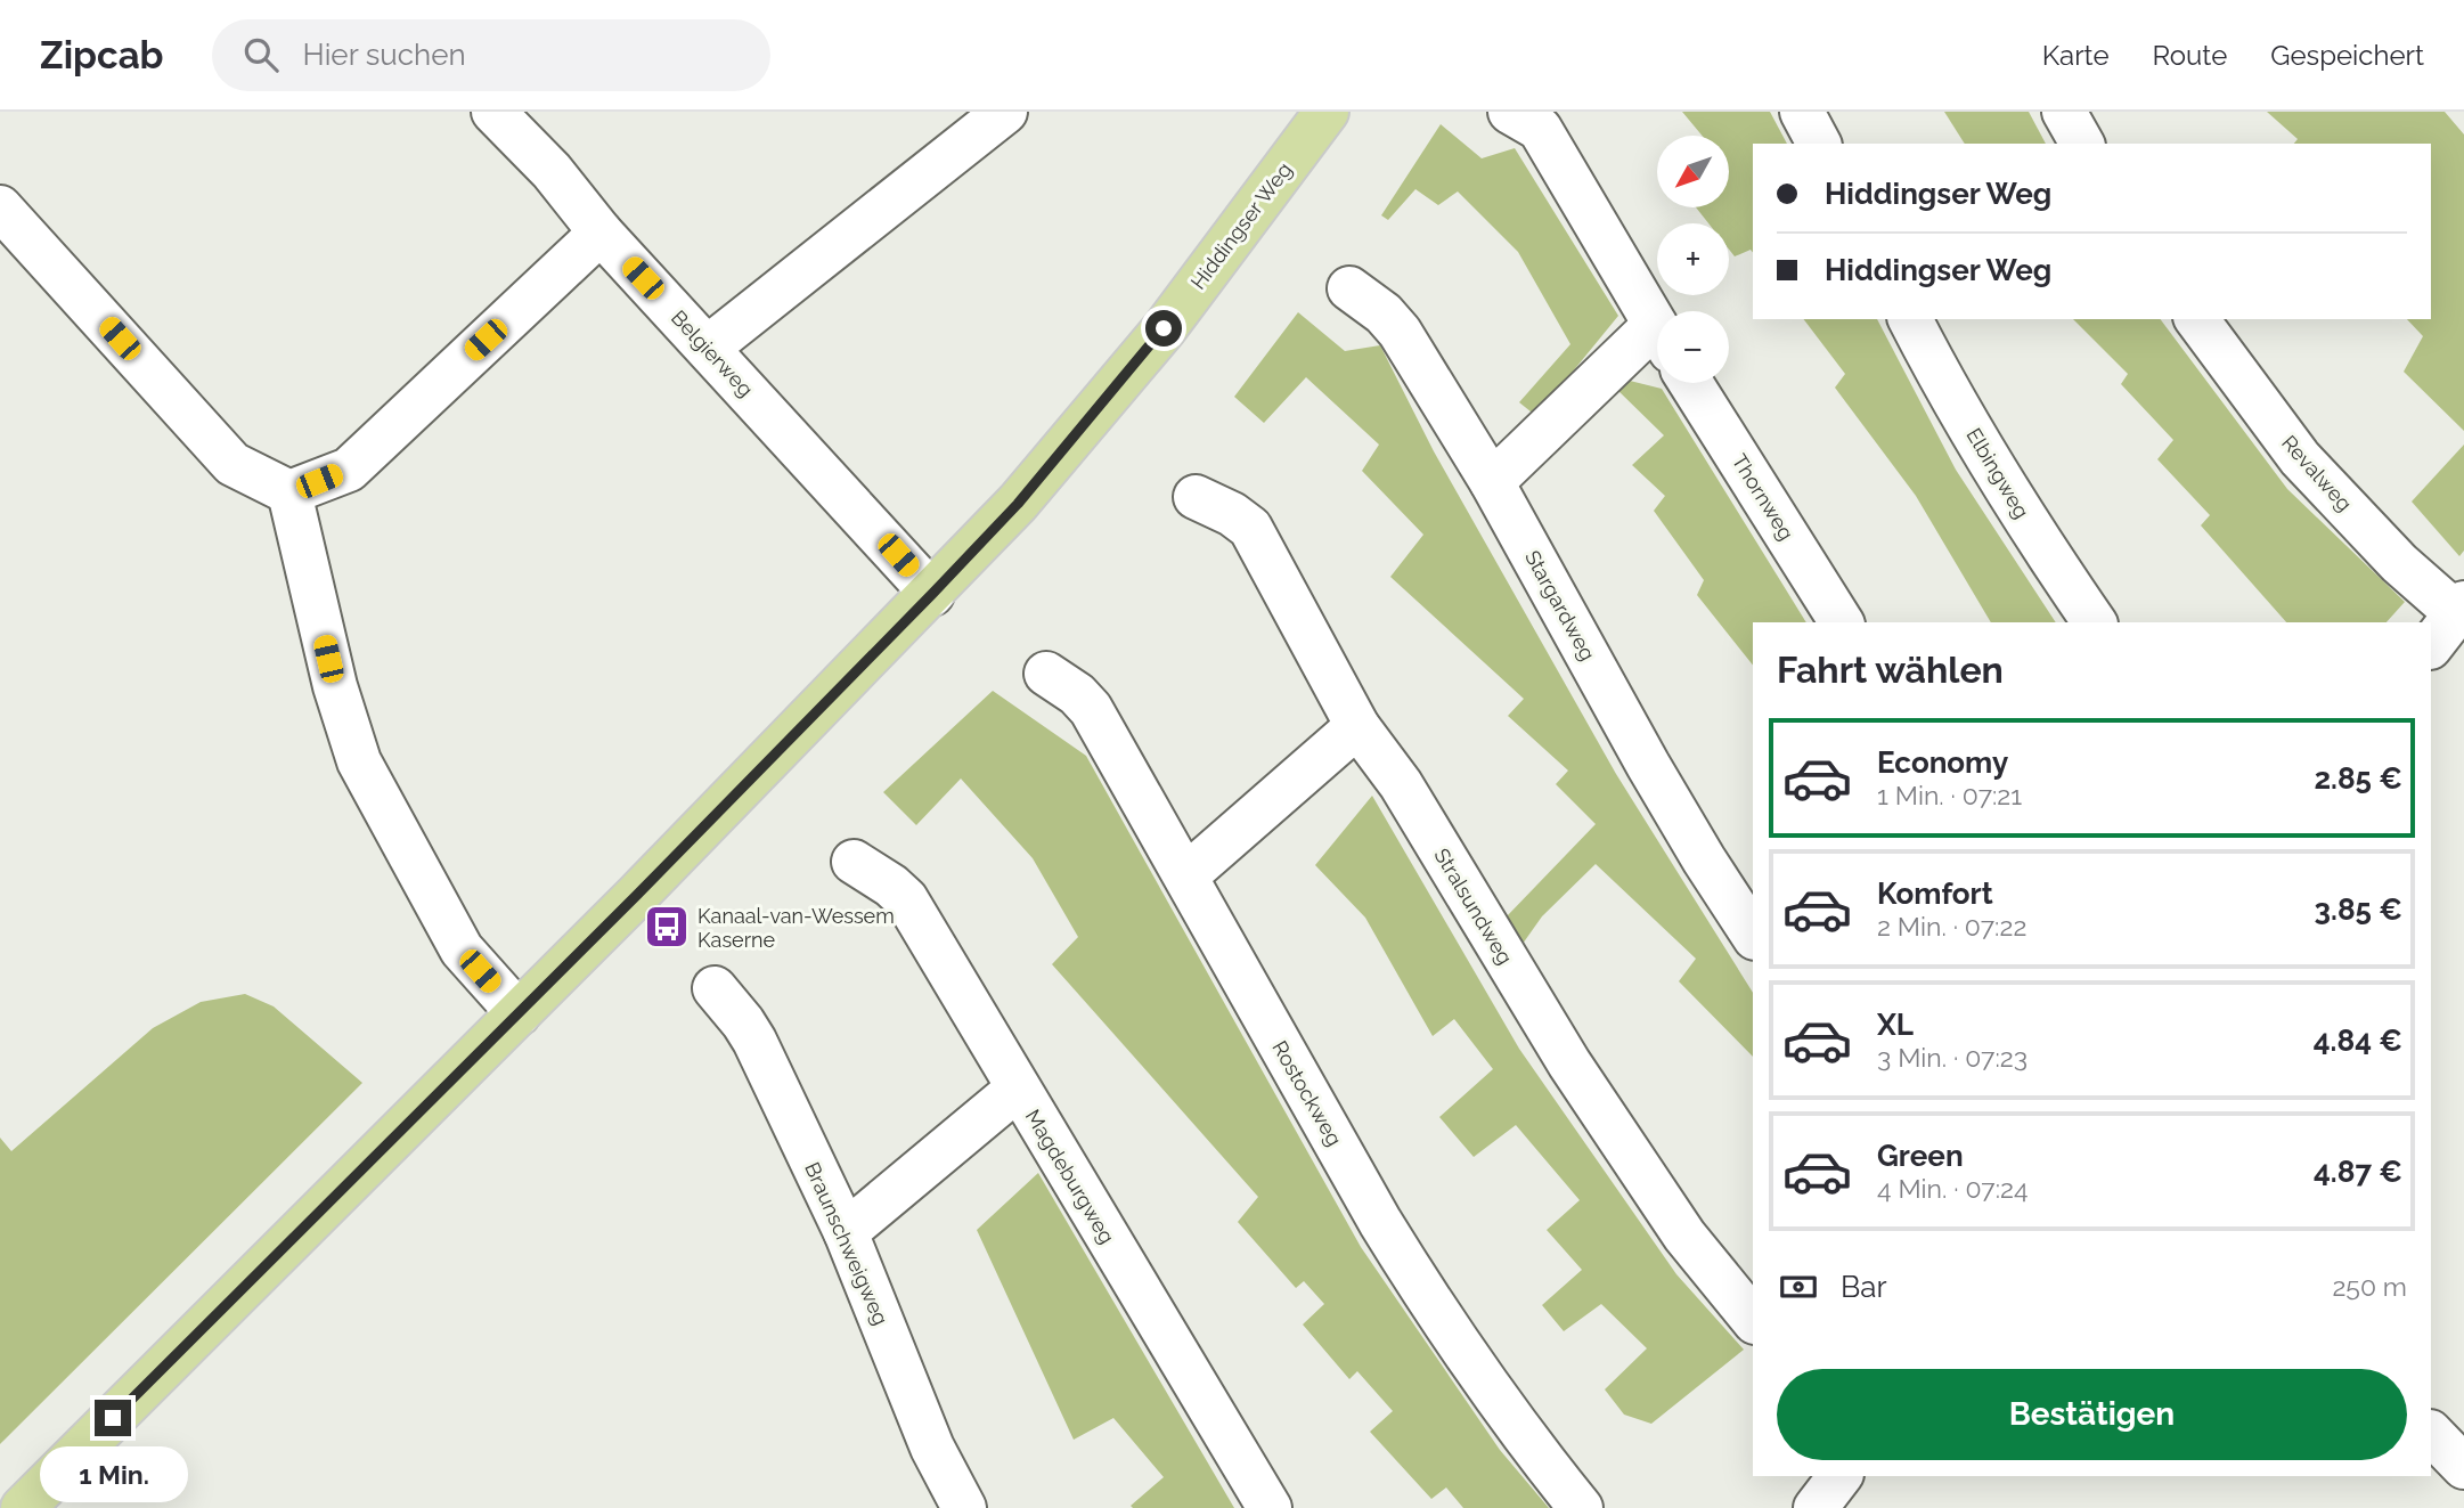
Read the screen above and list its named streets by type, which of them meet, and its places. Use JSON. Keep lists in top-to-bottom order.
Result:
{
  "streets": {
    "main road": ["Hiddingser Weg"],
    "street": [
      "Belgierweg",
      "Elbingweg",
      "Revalweg",
      "Thornweg",
      "Stargardweg",
      "Stralsundweg",
      "Rostockweg",
      "Magdeburgweg",
      "Braunschweigweg"
    ]
  },
  "crossings": [
    ["Hiddingser Weg", "Belgierweg"]
  ],
  "places": {
    "bus stop": ["Kanaal-van-Wessem Kaserne"]
  },
  "north": "bottom left",
  "page": {
    "header": "Zipcab",
    "search": "Hier suchen",
    "nav": ["Karte", "Route", "Gespeichert"],
    "map_buttons": ["+", "−"],
    "banner": ["Hiddingser Weg", "Hiddingser Weg"],
    "heading": "Fahrt wählen",
    "list": [
      {
        "name": "Economy",
        "note": "1 Min. · 07:21",
        "value": "2.85 €"
      },
      {
        "name": "Komfort",
        "note": "2 Min. · 07:22",
        "value": "3.85 €"
      },
      {
        "name": "XL",
        "note": "3 Min. · 07:23",
        "value": "4.84 €"
      },
      {
        "name": "Green",
        "note": "4 Min. · 07:24",
        "value": "4.87 €"
      }
    ],
    "pay": ["Bar", "250 m"],
    "buttons": "Bestätigen",
    "bubble": "1 Min."
  }
}
